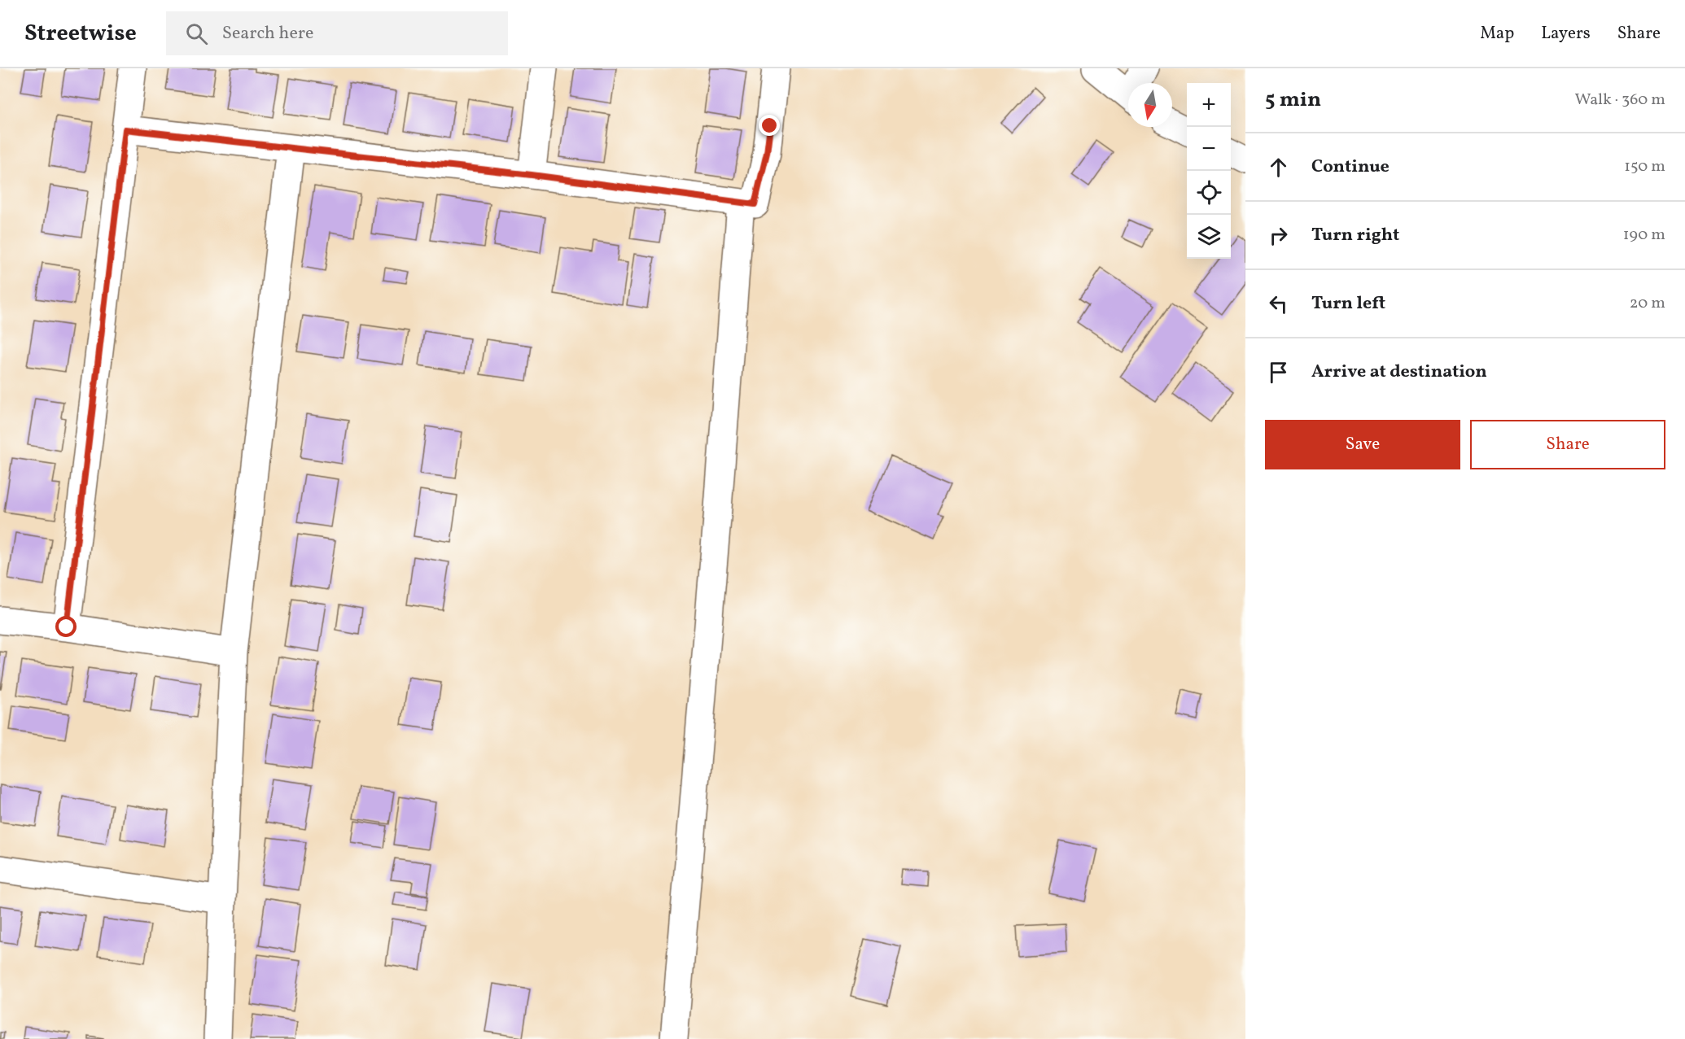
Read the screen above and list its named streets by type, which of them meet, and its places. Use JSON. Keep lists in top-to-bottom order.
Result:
{
  "north": "bottom",
  "page": {
    "header": "Streetwise",
    "search": "Search here",
    "nav": ["Map", "Layers", "Share"],
    "heading": ["5 min", "Walk · 360 m"],
    "map_buttons": ["+", "−"],
    "list": [
      ["Continue", "150 m"],
      ["Turn right", "190 m"],
      ["Turn left", "20 m"],
      "Arrive at destination"
    ],
    "buttons": ["Save", "Share"]
  }
}
